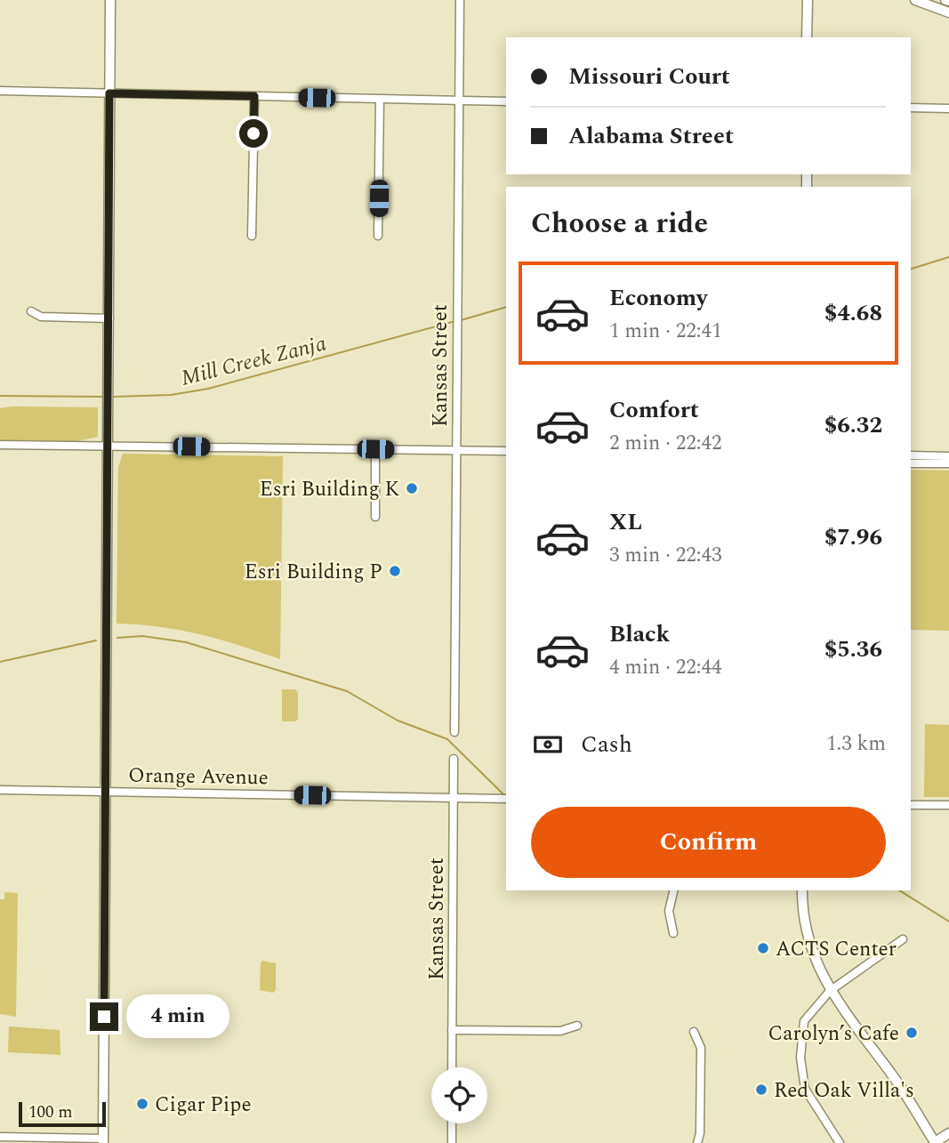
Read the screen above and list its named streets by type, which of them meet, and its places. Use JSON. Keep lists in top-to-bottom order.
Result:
{
  "streets": {
    "street": ["Kansas Street", "Orange Avenue"]
  },
  "crossings": [
    ["Kansas Street", "Orange Avenue"]
  ],
  "water": ["Mill Creek Zanja"],
  "places": [
    "Esri Building K",
    "Esri Building P",
    "ACTS Center",
    "Carolyn’s Cafe",
    "Red Oak Villa's",
    "Cigar Pipe"
  ],
  "scale_bar": "100 m",
  "page": {
    "banner": ["Missouri Court", "Alabama Street"],
    "heading": "Choose a ride",
    "list": [
      {
        "name": "Economy",
        "note": "1 min · 22:41",
        "value": "$4.68"
      },
      {
        "name": "Comfort",
        "note": "2 min · 22:42",
        "value": "$6.32"
      },
      {
        "name": "XL",
        "note": "3 min · 22:43",
        "value": "$7.96"
      },
      {
        "name": "Black",
        "note": "4 min · 22:44",
        "value": "$5.36"
      }
    ],
    "pay": ["Cash", "1.3 km"],
    "buttons": "Confirm",
    "bubble": "4 min",
    "scale": "100 m"
  }
}
